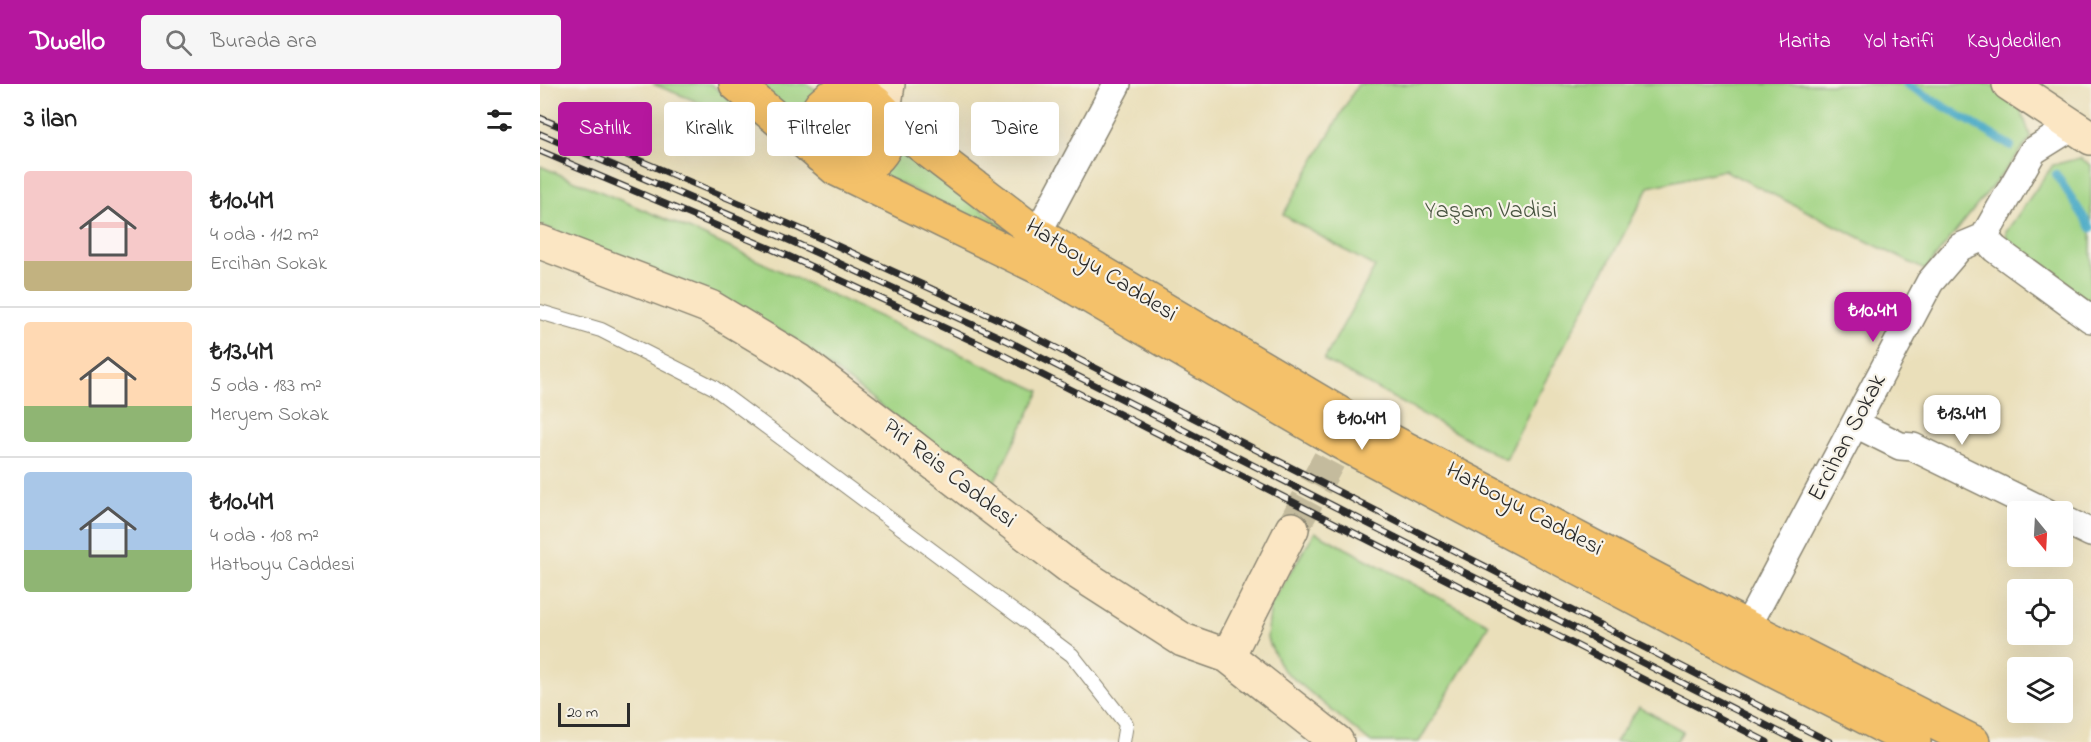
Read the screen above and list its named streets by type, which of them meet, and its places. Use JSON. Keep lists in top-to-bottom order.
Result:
{
  "streets": {
    "main road": ["Hatboyu Caddesi"],
    "street": ["Ercihan Sokak", "Piri Reis Caddesi"]
  },
  "crossings": [
    ["Hatboyu Caddesi", "Ercihan Sokak"]
  ],
  "parks": ["Yaşam Vadisi"],
  "scale_bar": "20 m",
  "north": "bottom",
  "page": {
    "header": "Dwello",
    "search": "Burada ara",
    "nav": ["Harita", "Yol tarifi", "Kaydedilen"],
    "heading": "3 ilan",
    "chip": [
      "Satılık",
      "Kiralık",
      "Filtreler",
      "Yeni",
      "Daire"
    ],
    "list": [
      {
        "name": "₺10.4M",
        "note": "4 oda · 112 m² · Ercihan Sokak"
      },
      {
        "name": "₺13.4M",
        "note": "5 oda · 183 m² · Meryem Sokak"
      },
      {
        "name": "₺10.4M",
        "note": "4 oda · 108 m² · Hatboyu Caddesi"
      }
    ],
    "price": ["₺10.4M", "₺13.4M", "₺10.4M"],
    "scale": "20 m"
  }
}
